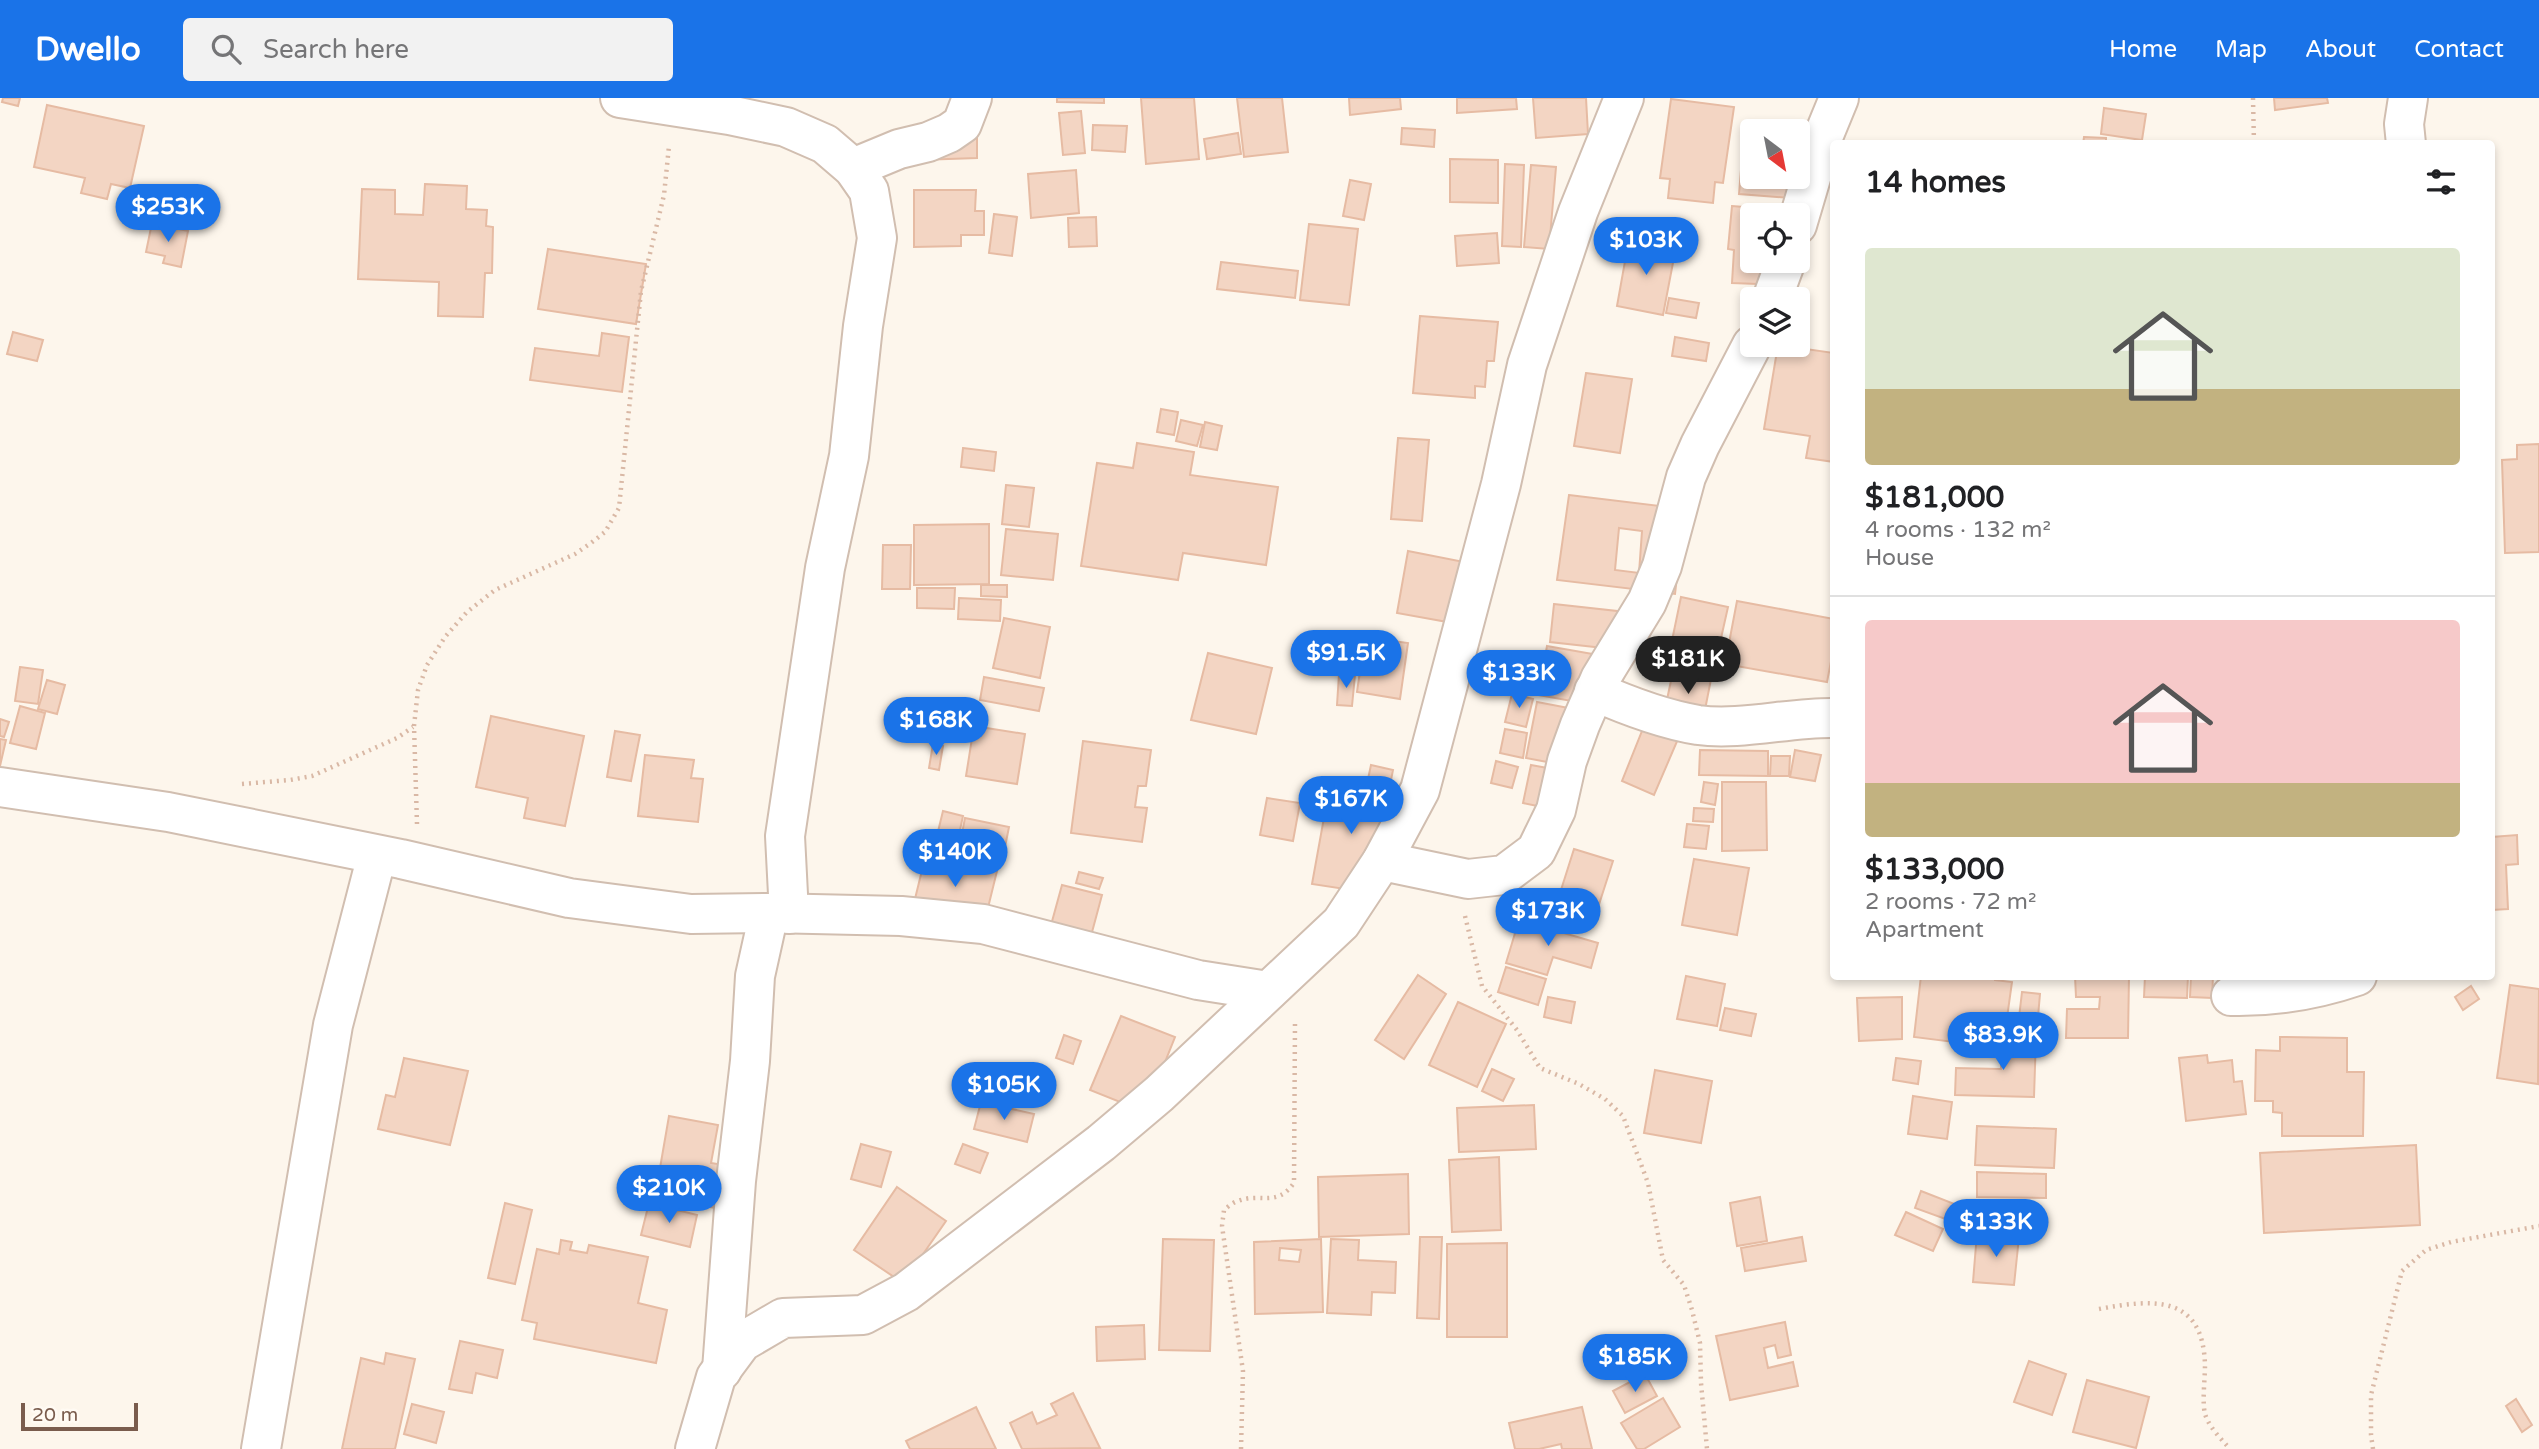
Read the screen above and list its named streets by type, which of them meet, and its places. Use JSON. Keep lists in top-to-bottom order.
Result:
{
  "scale_bar": "20 m",
  "north": "bottom right",
  "page": {
    "header": "Dwello",
    "search": "Search here",
    "nav": [
      "Home",
      "Map",
      "About",
      "Contact"
    ],
    "heading": "14 homes",
    "price": [
      "$253K",
      "$103K",
      "$91.5K",
      "$181K",
      "$133K",
      "$168K",
      "$167K",
      "$140K",
      "$173K",
      "$83.9K",
      "$105K",
      "$210K",
      "$133K",
      "$185K"
    ],
    "list": [
      {
        "name": "$181,000",
        "note": "4 rooms · 132 m² · House"
      },
      {
        "name": "$133,000",
        "note": "2 rooms · 72 m² · Apartment"
      }
    ],
    "scale": "20 m"
  }
}
